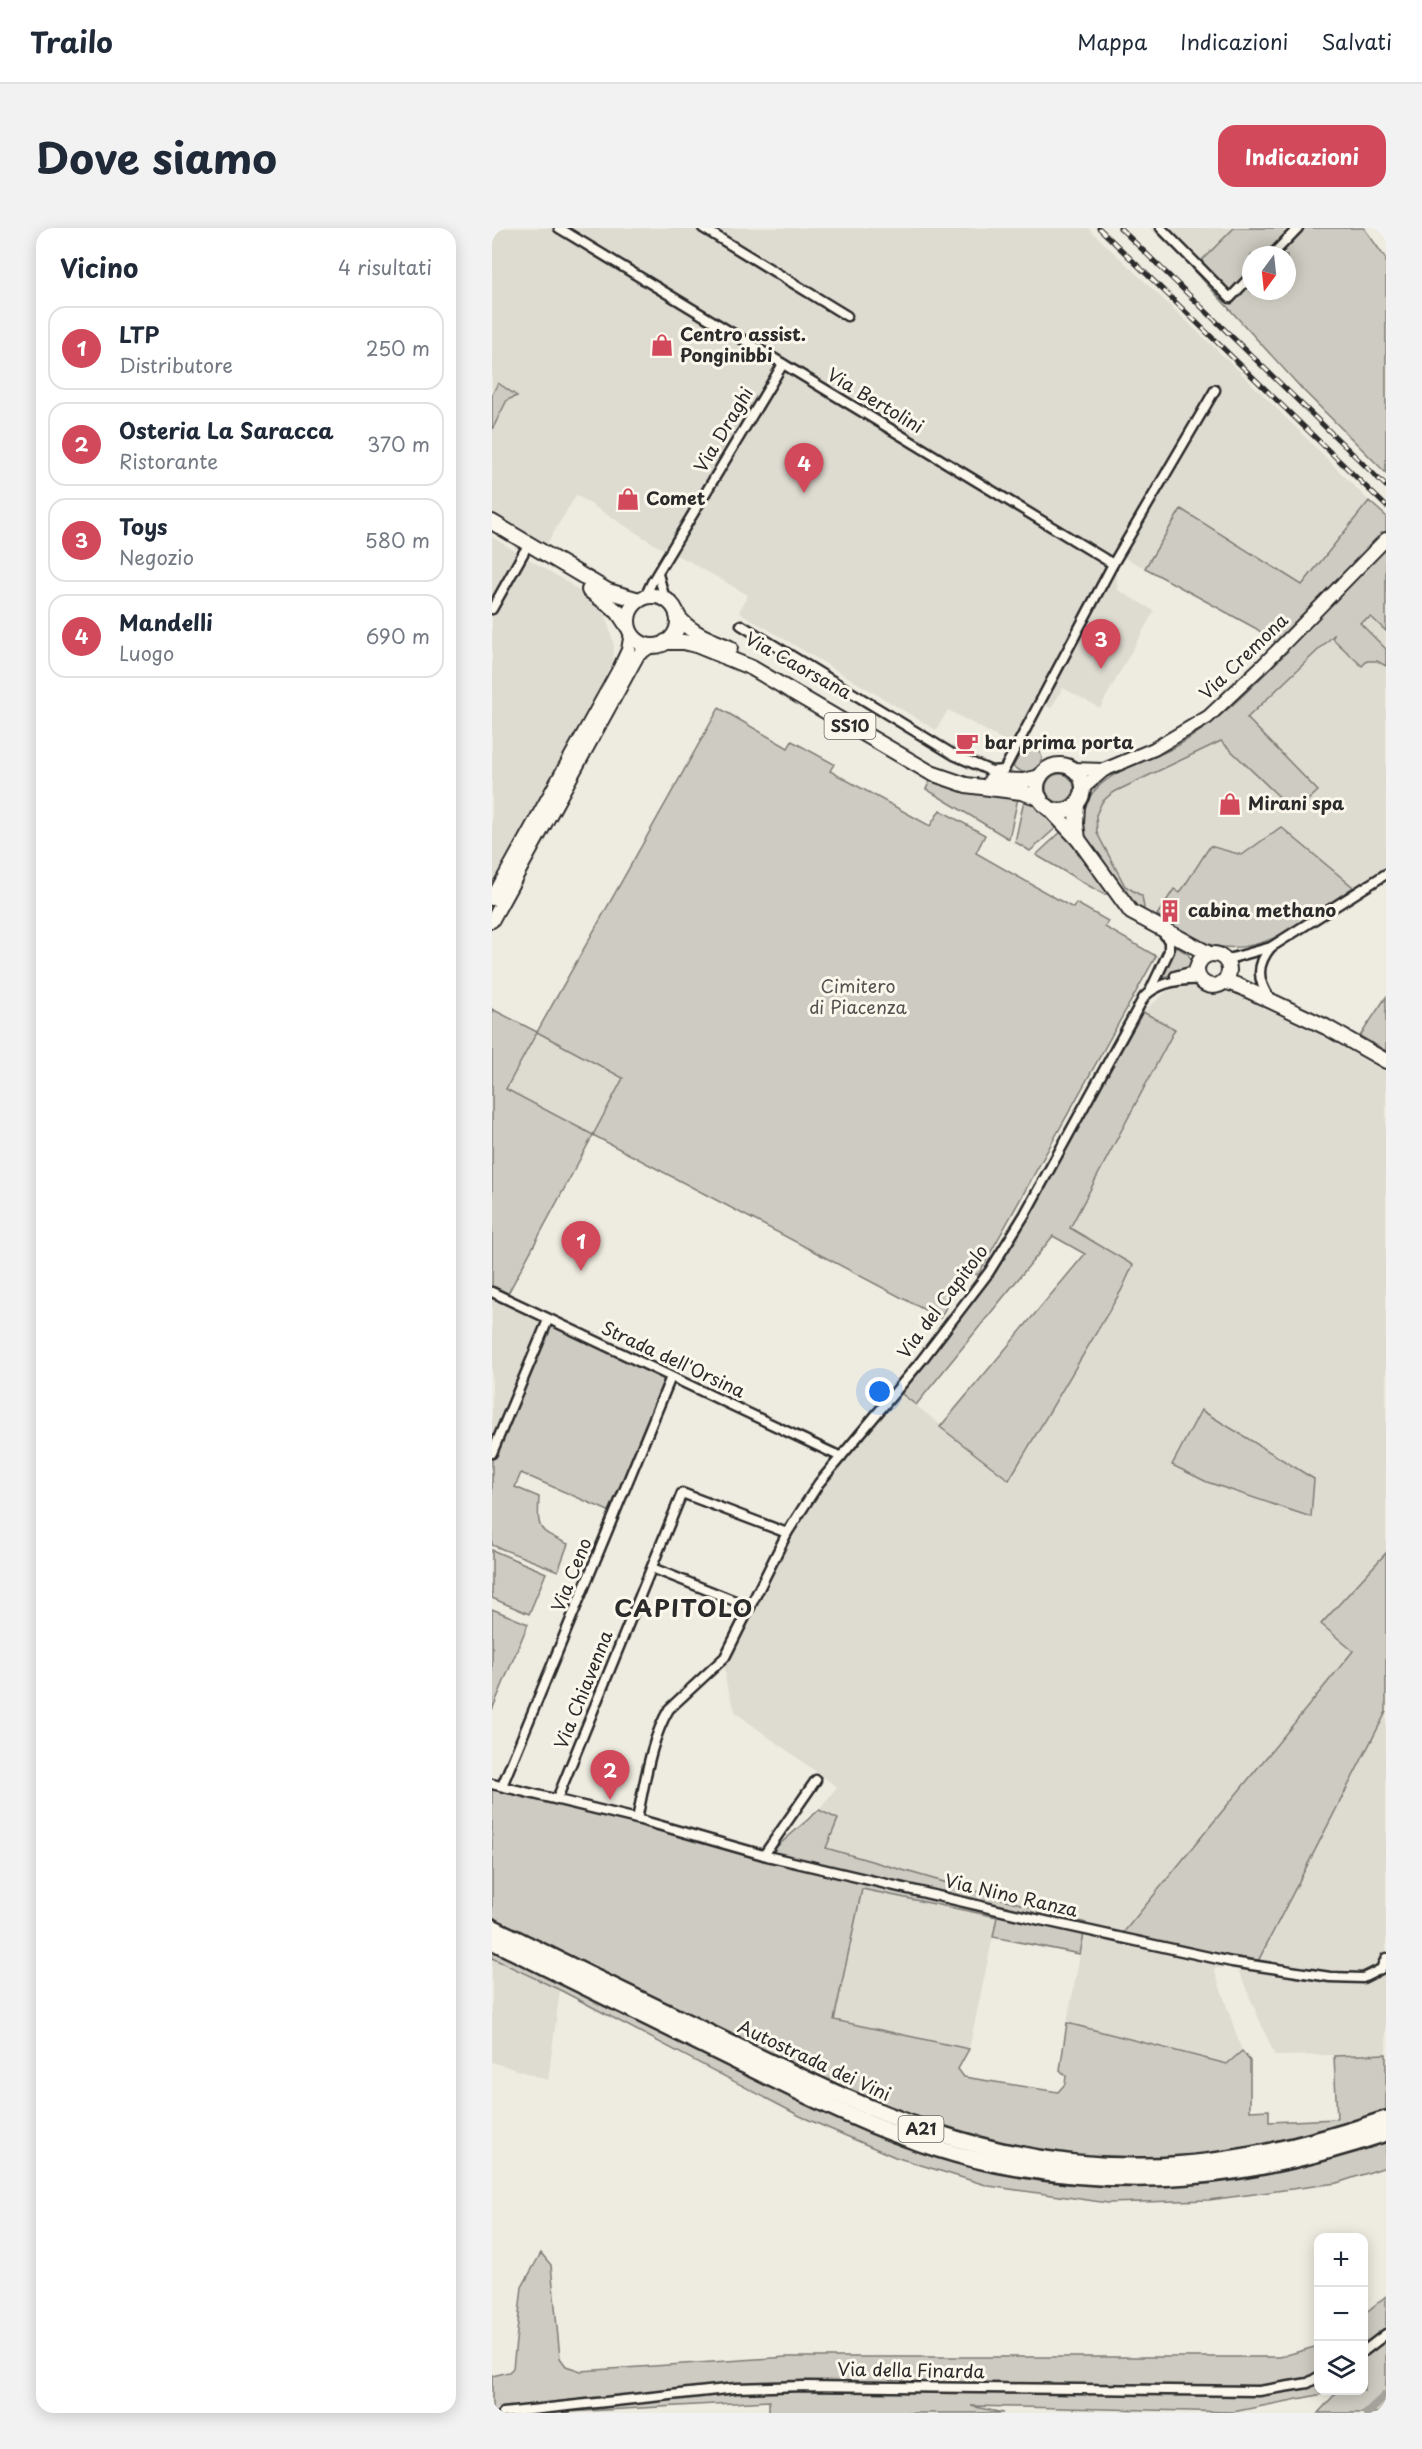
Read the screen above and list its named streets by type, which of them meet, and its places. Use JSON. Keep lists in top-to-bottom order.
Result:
{
  "streets": {
    "highway": ["Autostrada dei Vini", "A21"],
    "main road": ["Via Cremona", "Via Caorsana", "SS10"],
    "street": [
      "Via Bertolini",
      "Via Draghi",
      "Via del Capitolo",
      "Strada dell'Orsina",
      "Via Ceno",
      "Via Chiavenna",
      "Via Nino Ranza",
      "Via della Finarda"
    ]
  },
  "crossings": [
    ["Via Bertolini", "Via Draghi"],
    ["Via Draghi", "Via Caorsana"],
    ["Via Draghi", "SS10"],
    ["Via Cremona", "SS10"],
    ["Via Caorsana", "SS10"],
    ["Via del Capitolo", "Strada dell'Orsina"],
    ["Via del Capitolo", "Via Chiavenna"],
    ["Via del Capitolo", "Via Nino Ranza"],
    ["Strada dell'Orsina", "Via Ceno"],
    ["Via Ceno", "Via Nino Ranza"],
    ["Via Chiavenna", "Via Nino Ranza"]
  ],
  "districts": ["CAPITOLO"],
  "parks": ["Cimitero di Piacenza"],
  "places": {
    "shop": ["Centro assist. Ponginibbi", "Comet", "Mirani spa"],
    "cafe": ["bar prima porta"],
    "building": ["cabina methano"]
  },
  "north": "bottom",
  "page": {
    "header": "Trailo",
    "nav": ["Mappa", "Indicazioni", "Salvati"],
    "title": "Dove siamo",
    "buttons": "Indicazioni",
    "heading": ["Vicino", "4 risultati"],
    "list": [
      {
        "mark": "1",
        "name": "LTP",
        "note": "Distributore",
        "value": "250 m"
      },
      {
        "mark": "2",
        "name": "Osteria La Saracca",
        "note": "Ristorante",
        "value": "370 m"
      },
      {
        "mark": "3",
        "name": "Toys",
        "note": "Negozio",
        "value": "580 m"
      },
      {
        "mark": "4",
        "name": "Mandelli",
        "note": "Luogo",
        "value": "690 m"
      }
    ],
    "pins": [
      "4",
      "3",
      "1",
      "2"
    ],
    "map_buttons": ["+", "−"]
  }
}
